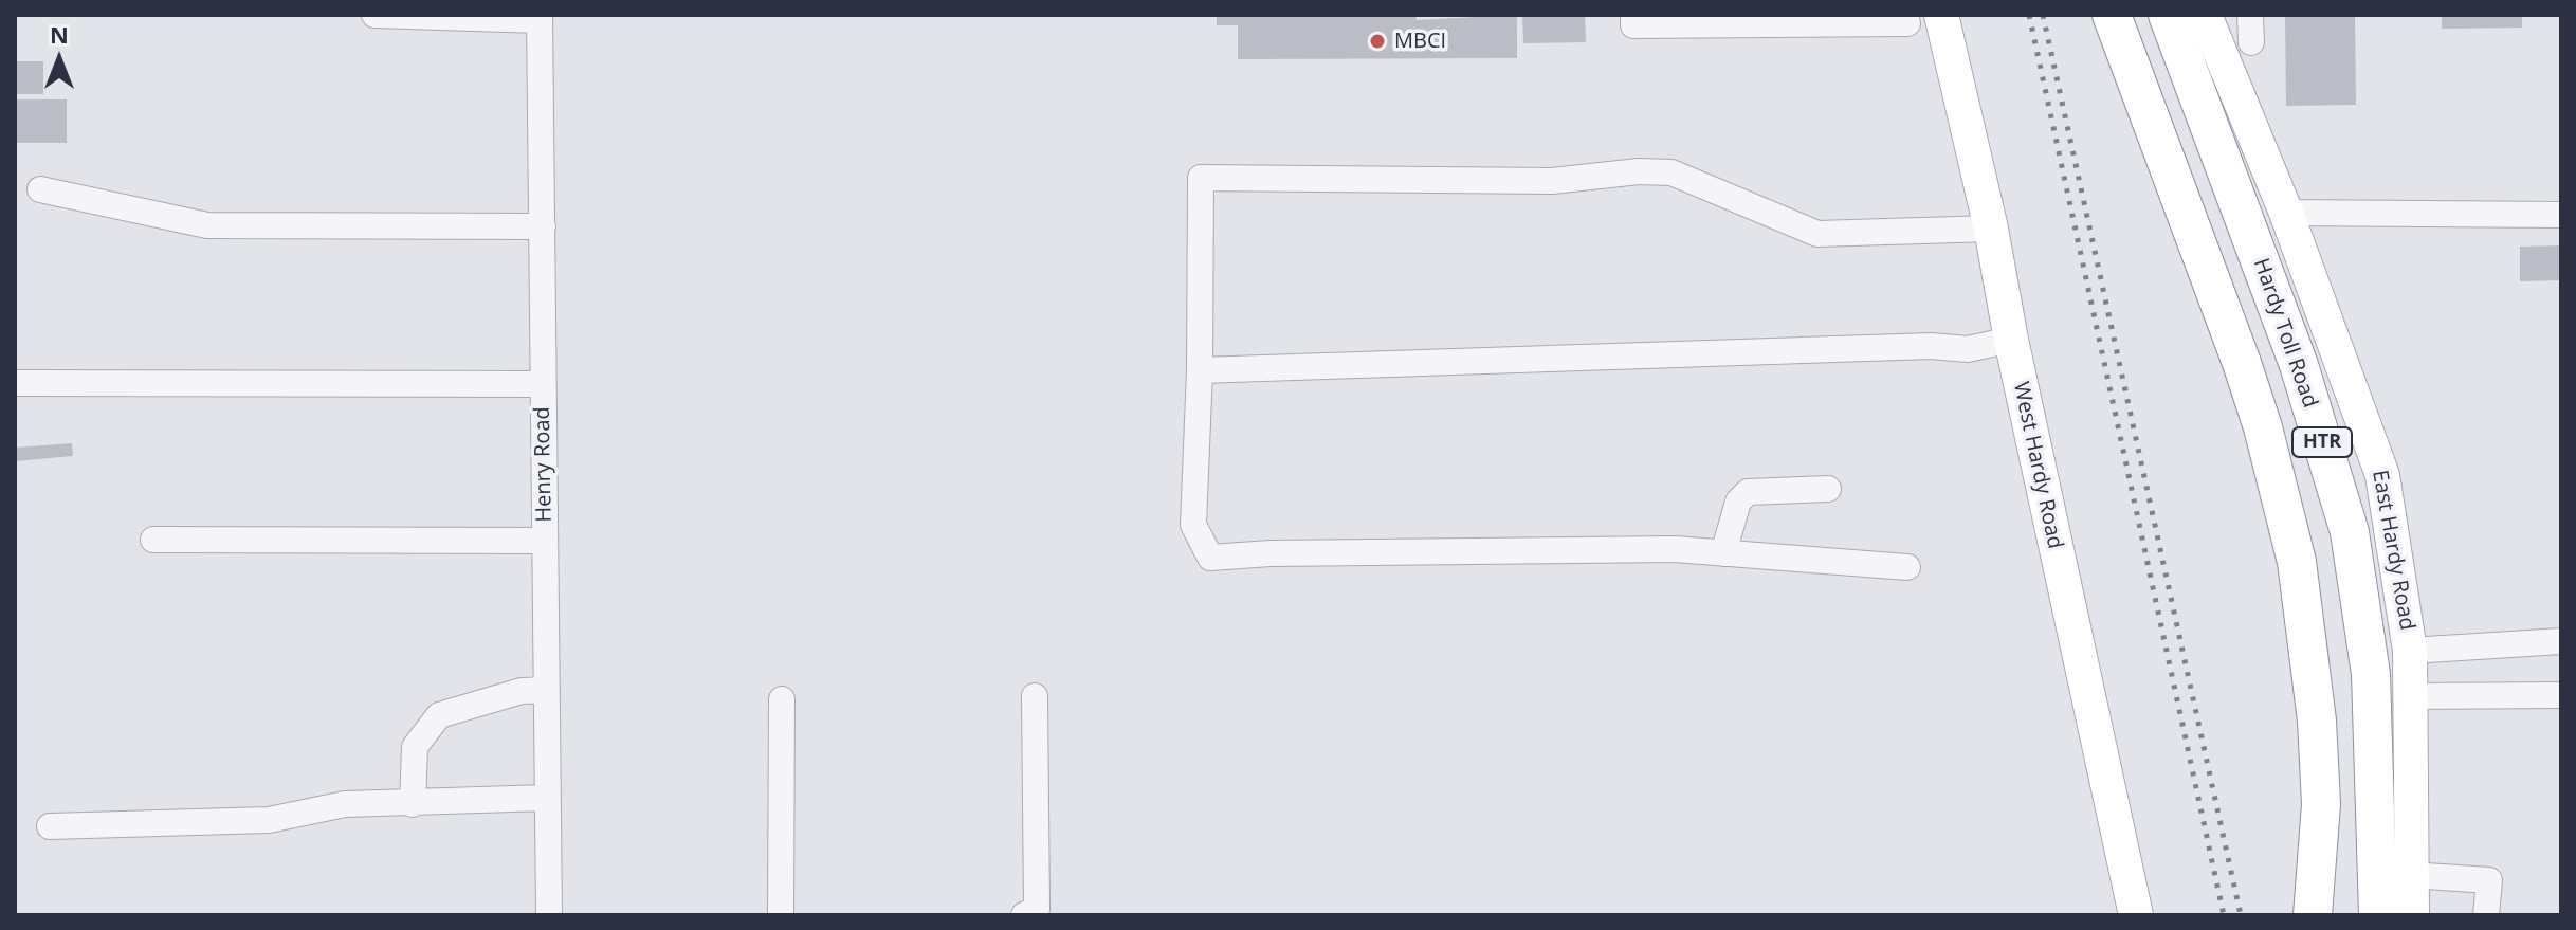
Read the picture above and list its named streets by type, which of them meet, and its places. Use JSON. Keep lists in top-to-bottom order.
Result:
{
  "streets": {
    "highway": ["Hardy Toll Road", "HTR"],
    "main road": ["West Hardy Road", "East Hardy Road"],
    "street": ["Henry Road"]
  },
  "crossings": [
    ["Hardy Toll Road", "East Hardy Road"]
  ],
  "places": ["MBCI"],
  "north": "top"
}
